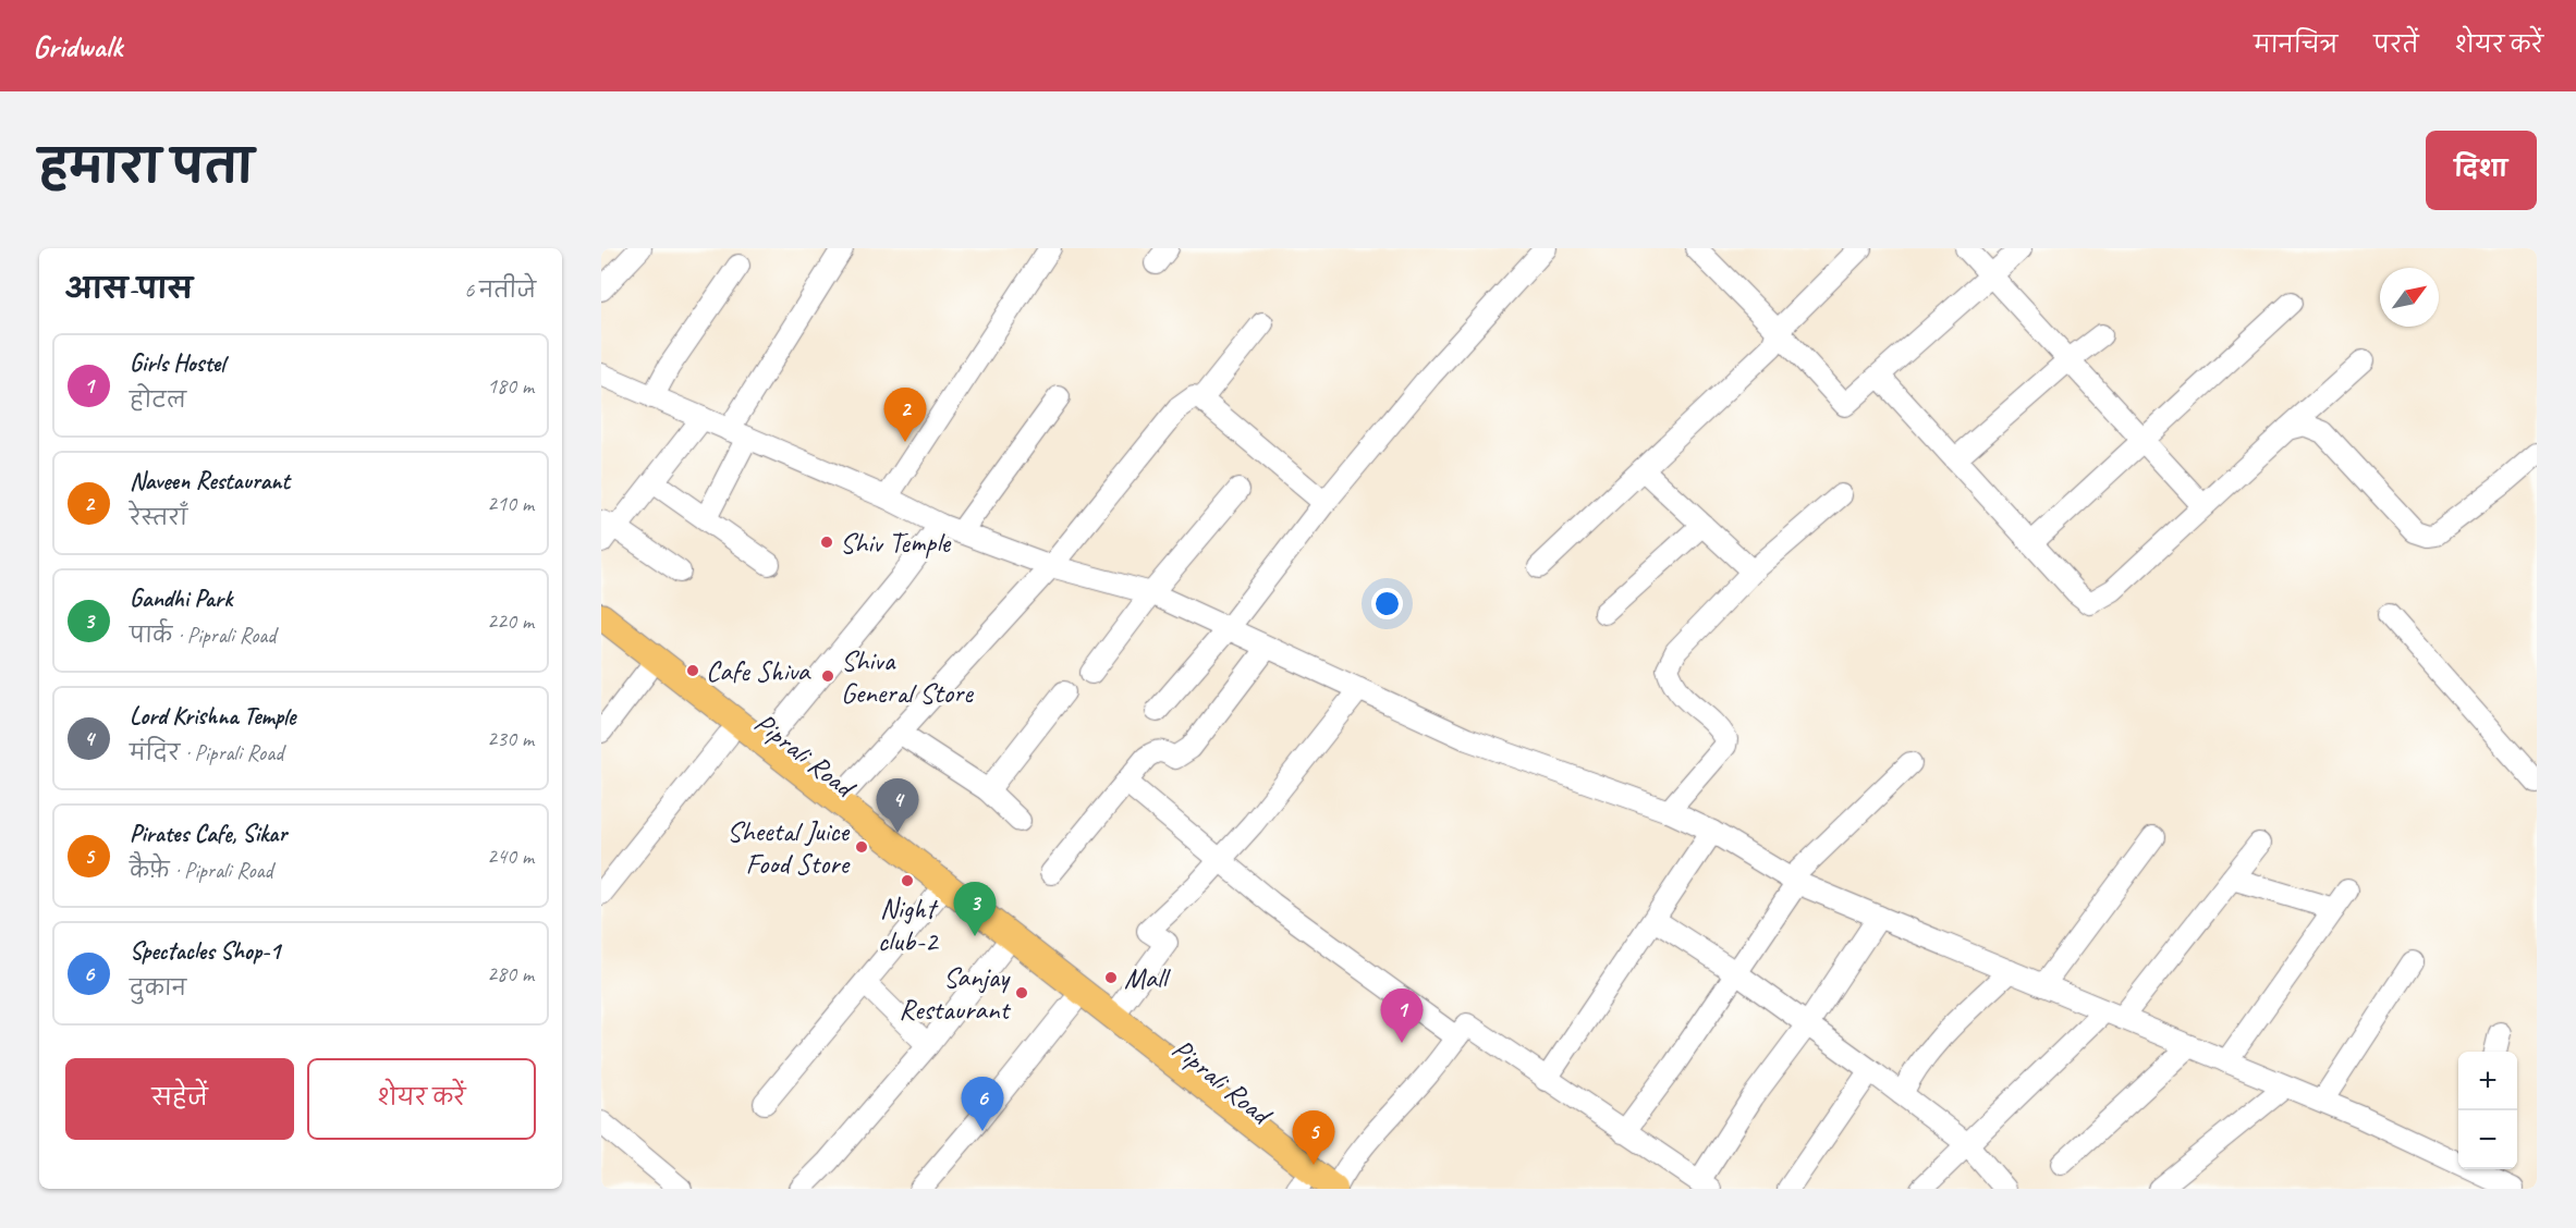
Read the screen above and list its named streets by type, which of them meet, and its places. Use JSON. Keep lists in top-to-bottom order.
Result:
{
  "streets": {
    "main road": ["Piprali Road"]
  },
  "places": [
    "Shiv Temple",
    "Cafe Shiva",
    "Shiva General Store",
    "Sheetal Juice Food Store",
    "Night club-2",
    "Mall",
    "Sanjay Restaurant"
  ],
  "north": "top right",
  "page": {
    "header": "Gridwalk",
    "nav": ["मानचित्र", "परतें", "शेयर करें"],
    "title": "हमारा पता",
    "buttons": [
      "दिशा",
      ["सहेजें", "शेयर करें"]
    ],
    "heading": ["आस-पास", "6 नतीजे"],
    "list": [
      {
        "mark": "1",
        "name": "Girls Hostel",
        "note": "होटल",
        "value": "180 m"
      },
      {
        "mark": "2",
        "name": "Naveen Restaurant",
        "note": "रेस्तराँ",
        "value": "210 m"
      },
      {
        "mark": "3",
        "name": "Gandhi Park",
        "note": "पार्क · Piprali Road",
        "value": "220 m"
      },
      {
        "mark": "4",
        "name": "Lord Krishna Temple",
        "note": "मंदिर · Piprali Road",
        "value": "230 m"
      },
      {
        "mark": "5",
        "name": "Pirates Cafe, Sikar",
        "note": "कैफ़े · Piprali Road",
        "value": "240 m"
      },
      {
        "mark": "6",
        "name": "Spectacles Shop-1",
        "note": "दुकान",
        "value": "280 m"
      }
    ],
    "pins": [
      "2",
      "4",
      "3",
      "1",
      "6",
      "5"
    ],
    "map_buttons": ["+", "−"]
  }
}
